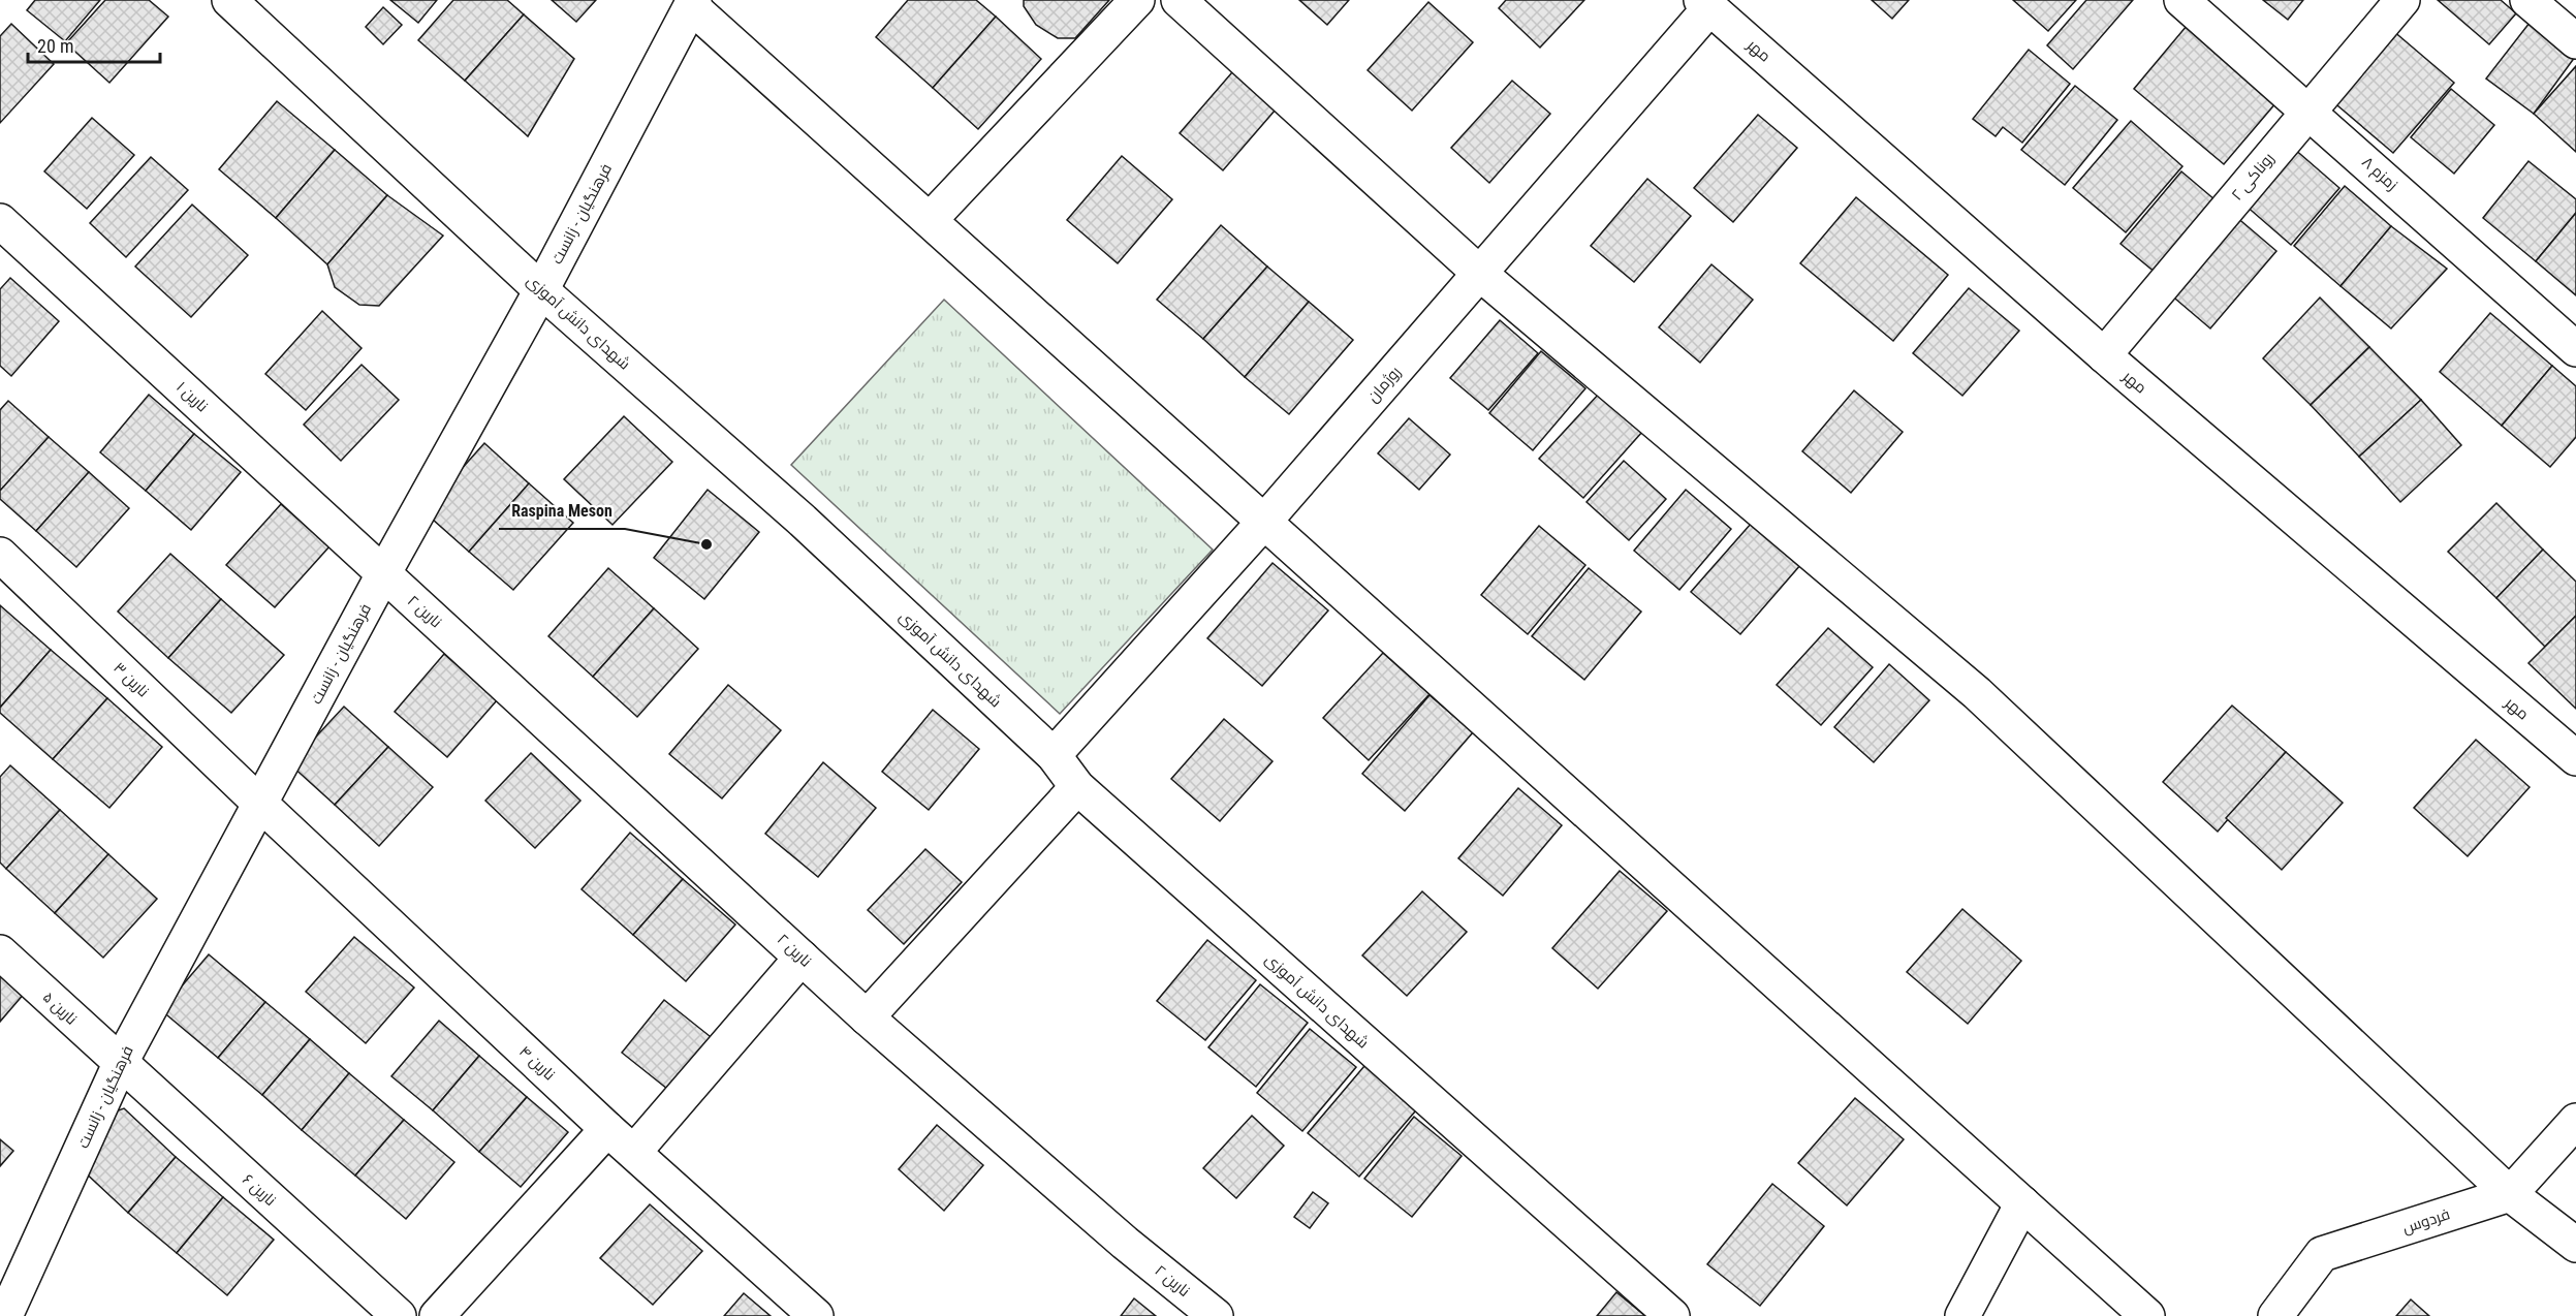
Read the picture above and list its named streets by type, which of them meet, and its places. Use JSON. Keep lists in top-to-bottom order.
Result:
{
  "streets": {
    "street": [
      "مهر",
      "زمزم ۸",
      "روناکی ۲",
      "فرهنگیان - زانست",
      "شهدای دانش آموزی",
      "روژمان",
      "نارین ۱",
      "نارین ۲",
      "نارین ۳",
      "نارین ۵",
      "نارین ۴",
      "نارین ۶",
      "فردوس"
    ]
  },
  "crossings": [
    ["مهر", "روناکی ۲"],
    ["مهر", "روژمان"],
    ["زمزم ۸", "روناکی ۲"],
    ["فرهنگیان - زانست", "شهدای دانش آموزی"],
    ["فرهنگیان - زانست", "نارین ۱"],
    ["فرهنگیان - زانست", "نارین ۲"],
    ["فرهنگیان - زانست", "نارین ۳"],
    ["فرهنگیان - زانست", "نارین ۵"],
    ["فرهنگیان - زانست", "نارین ۴"],
    ["فرهنگیان - زانست", "نارین ۶"],
    ["شهدای دانش آموزی", "روژمان"],
    ["نارین ۱", "نارین ۲"],
    ["نارین ۳", "نارین ۴"],
    ["نارین ۵", "نارین ۶"]
  ],
  "places": ["Raspina Meson"],
  "scale_bar": "20 m"
}
